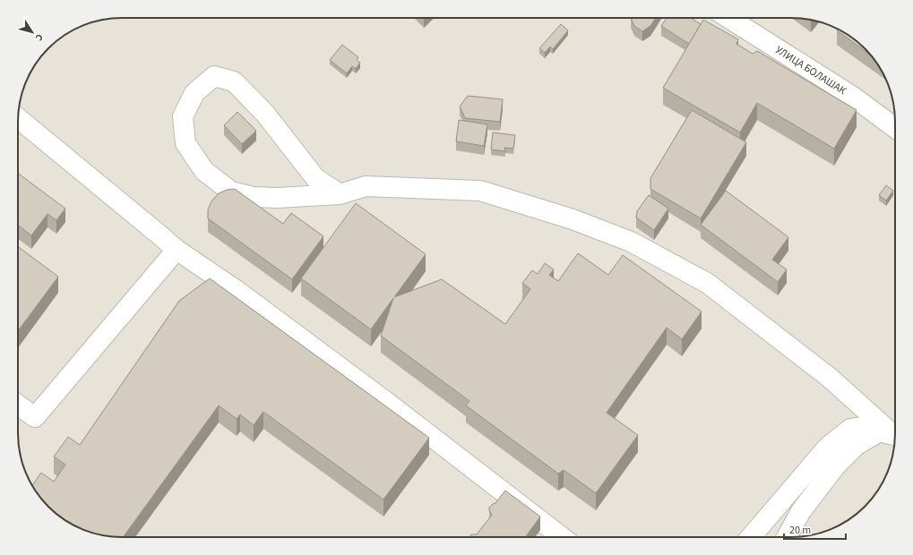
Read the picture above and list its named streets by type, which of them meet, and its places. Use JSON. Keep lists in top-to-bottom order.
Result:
{
  "streets": {
    "street": ["УЛИЦА БОЛАШАК"]
  },
  "scale_bar": "20 m",
  "north": "bottom right"
}
